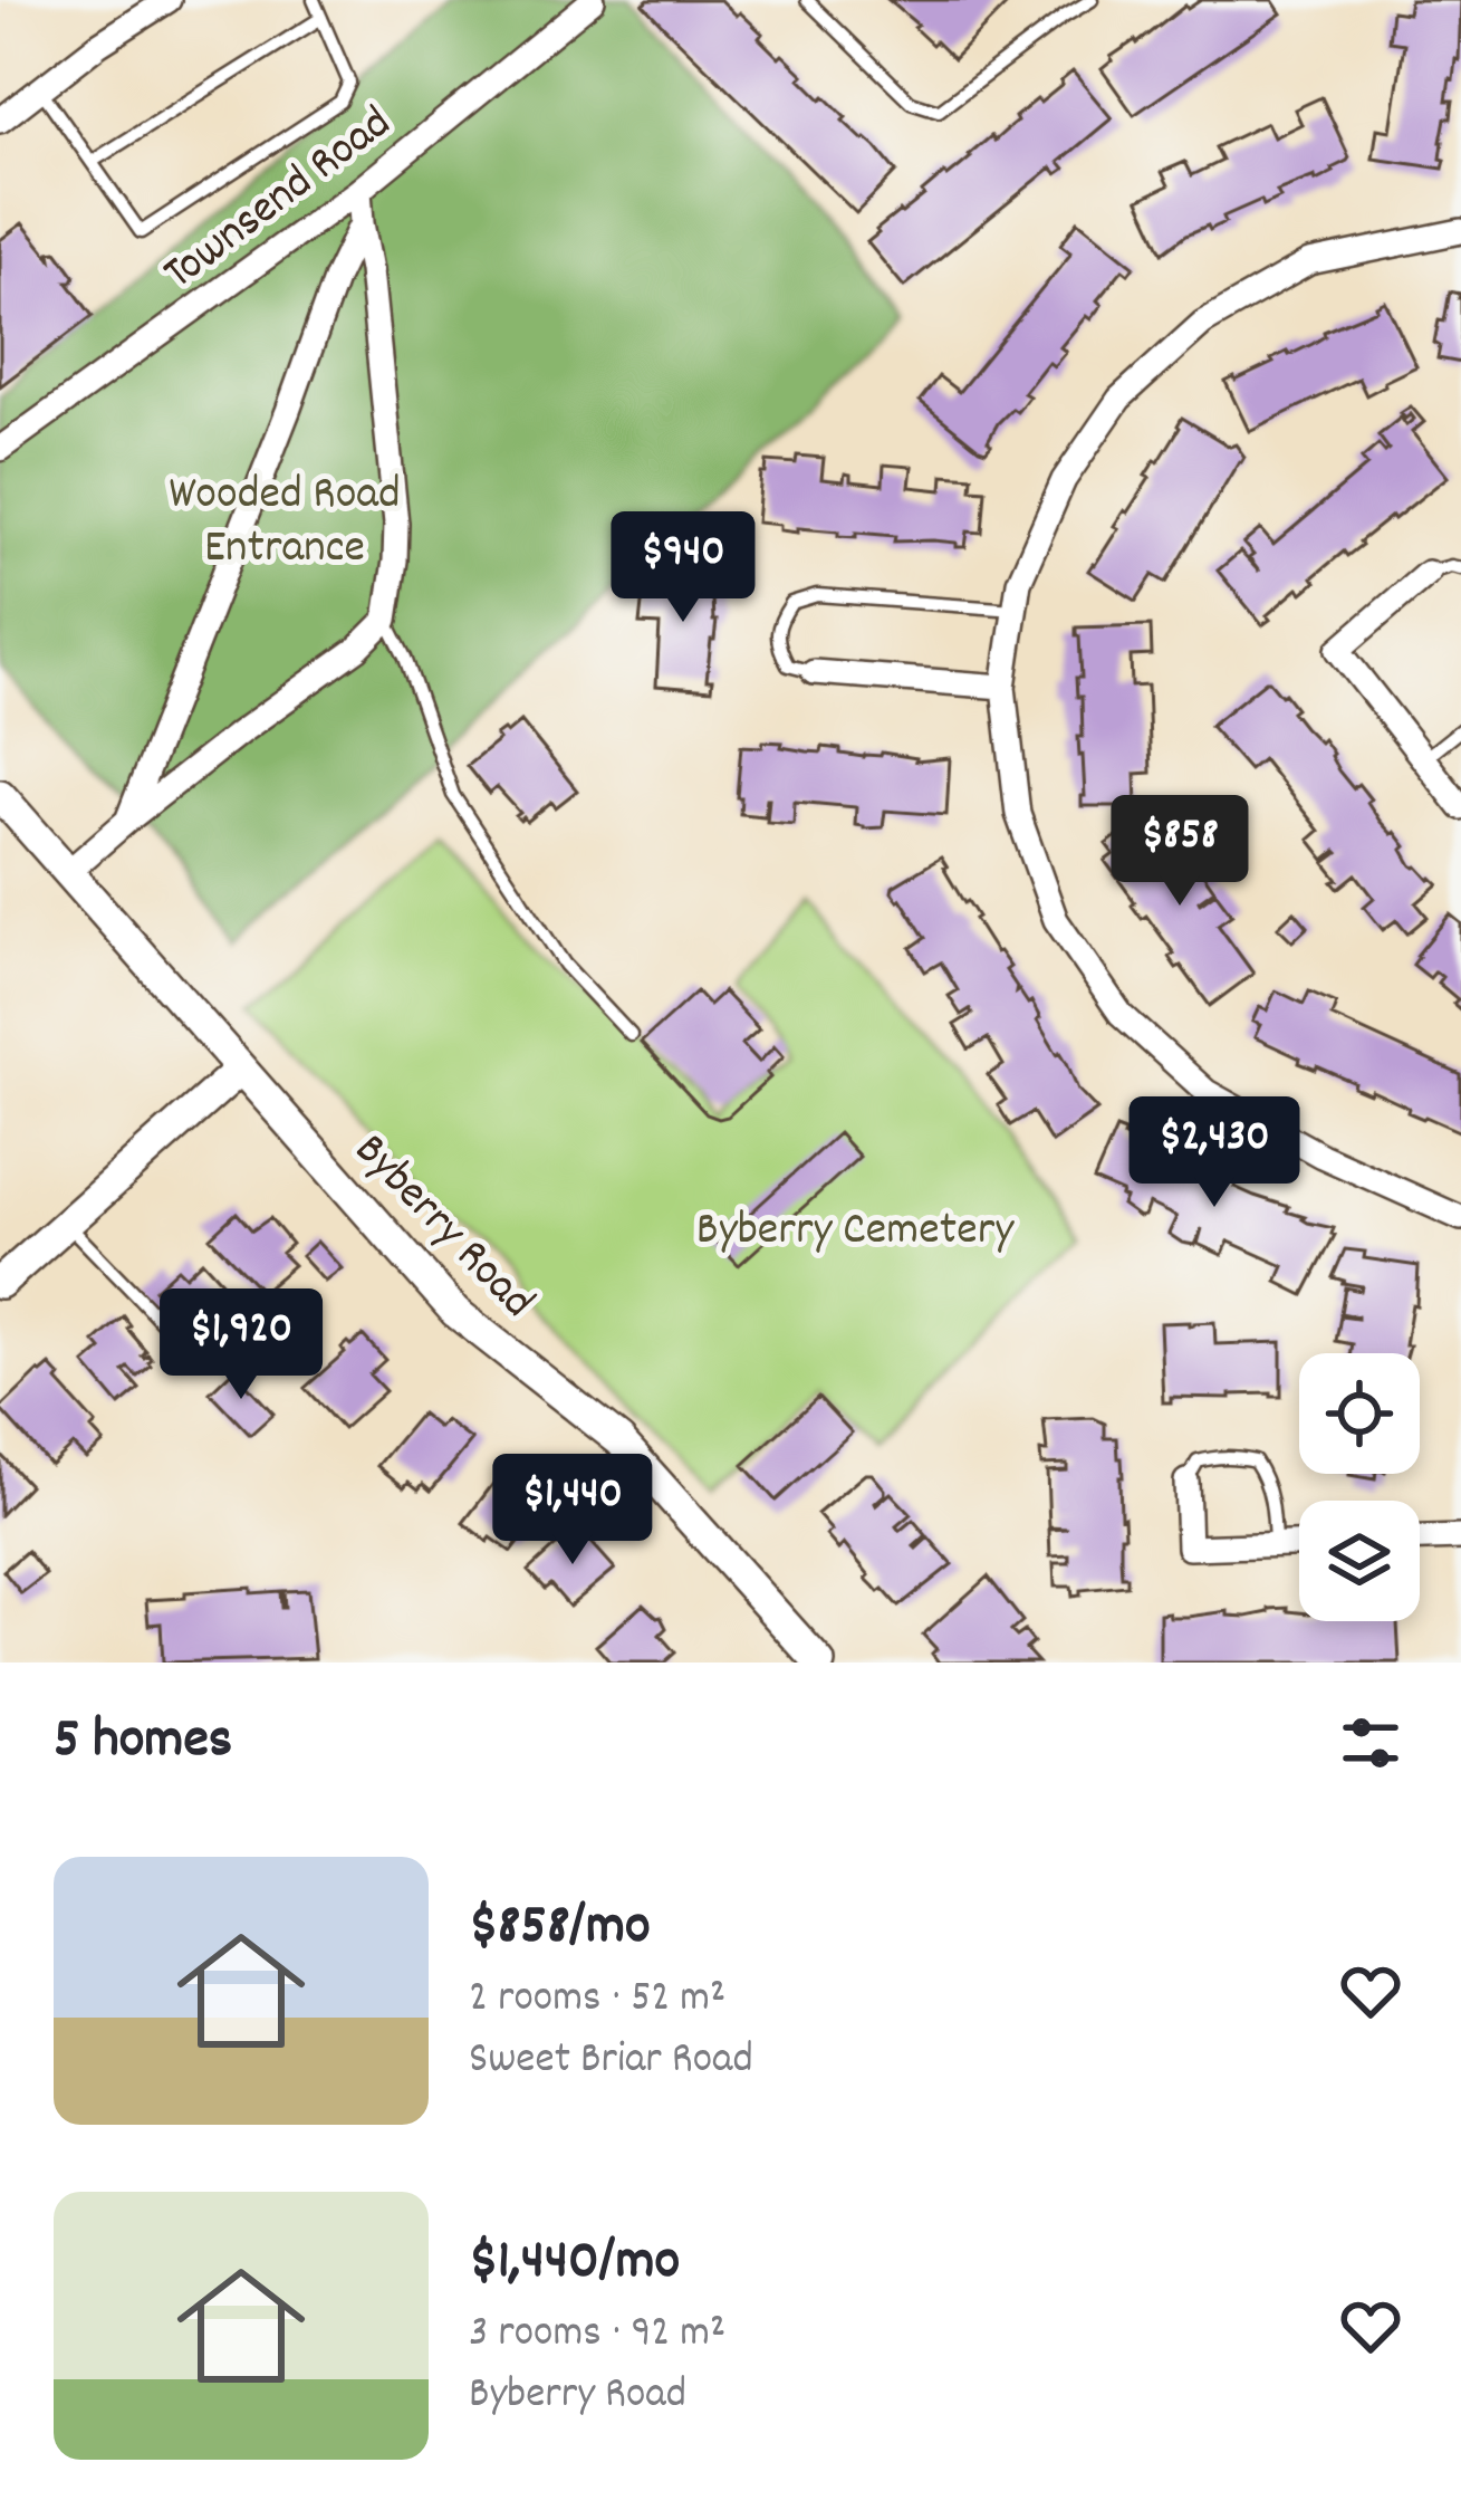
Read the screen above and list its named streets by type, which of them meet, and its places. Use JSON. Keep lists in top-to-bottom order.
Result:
{
  "streets": {
    "street": ["Townsend Road", "Byberry Road"]
  },
  "parks": ["Wooded Road Entrance", "Byberry Cemetery"],
  "page": {
    "price": [
      "$940",
      "$858",
      "$2,430",
      "$1,920",
      "$1,440"
    ],
    "heading": "5 homes",
    "list": [
      {
        "name": "$858/mo",
        "note": "2 rooms · 52 m² · Sweet Briar Road"
      },
      {
        "name": "$1,440/mo",
        "note": "3 rooms · 92 m² · Byberry Road"
      }
    ]
  }
}
